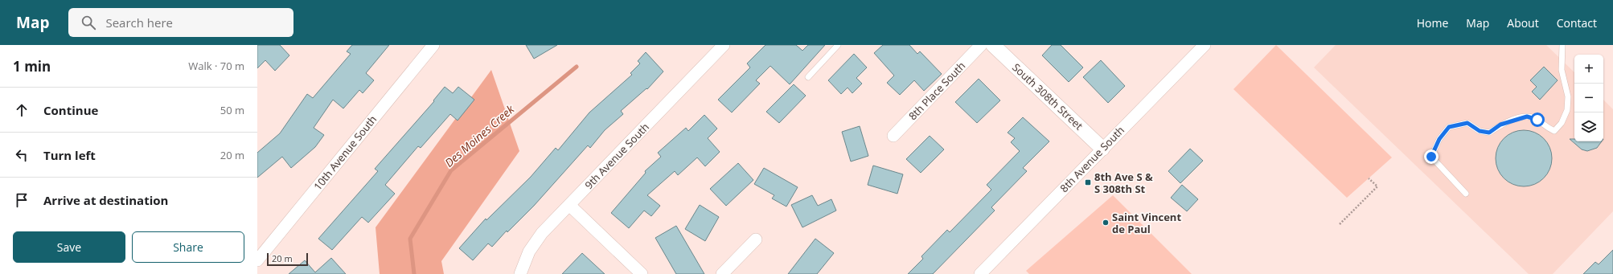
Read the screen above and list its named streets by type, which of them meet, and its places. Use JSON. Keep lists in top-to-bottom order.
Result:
{
  "streets": {
    "street": [
      "8th Place South",
      "South 308th Street",
      "10th Avenue South",
      "9th Avenue South",
      "8th Avenue South"
    ]
  },
  "crossings": [
    ["South 308th Street", "8th Avenue South"]
  ],
  "water": ["Des Moines Creek"],
  "places": {
    "transit": ["8th Ave S & S 308th St"],
    "other": ["Saint Vincent de Paul"]
  },
  "scale_bar": "20 m",
  "page": {
    "header": "Map",
    "search": "Search here",
    "nav": [
      "Home",
      "Map",
      "About",
      "Contact"
    ],
    "heading": ["1 min", "Walk · 70 m"],
    "map_buttons": ["+", "−"],
    "list": [
      ["Continue", "50 m"],
      ["Turn left", "20 m"],
      "Arrive at destination"
    ],
    "buttons": ["Save", "Share"],
    "scale": "20 m"
  }
}
